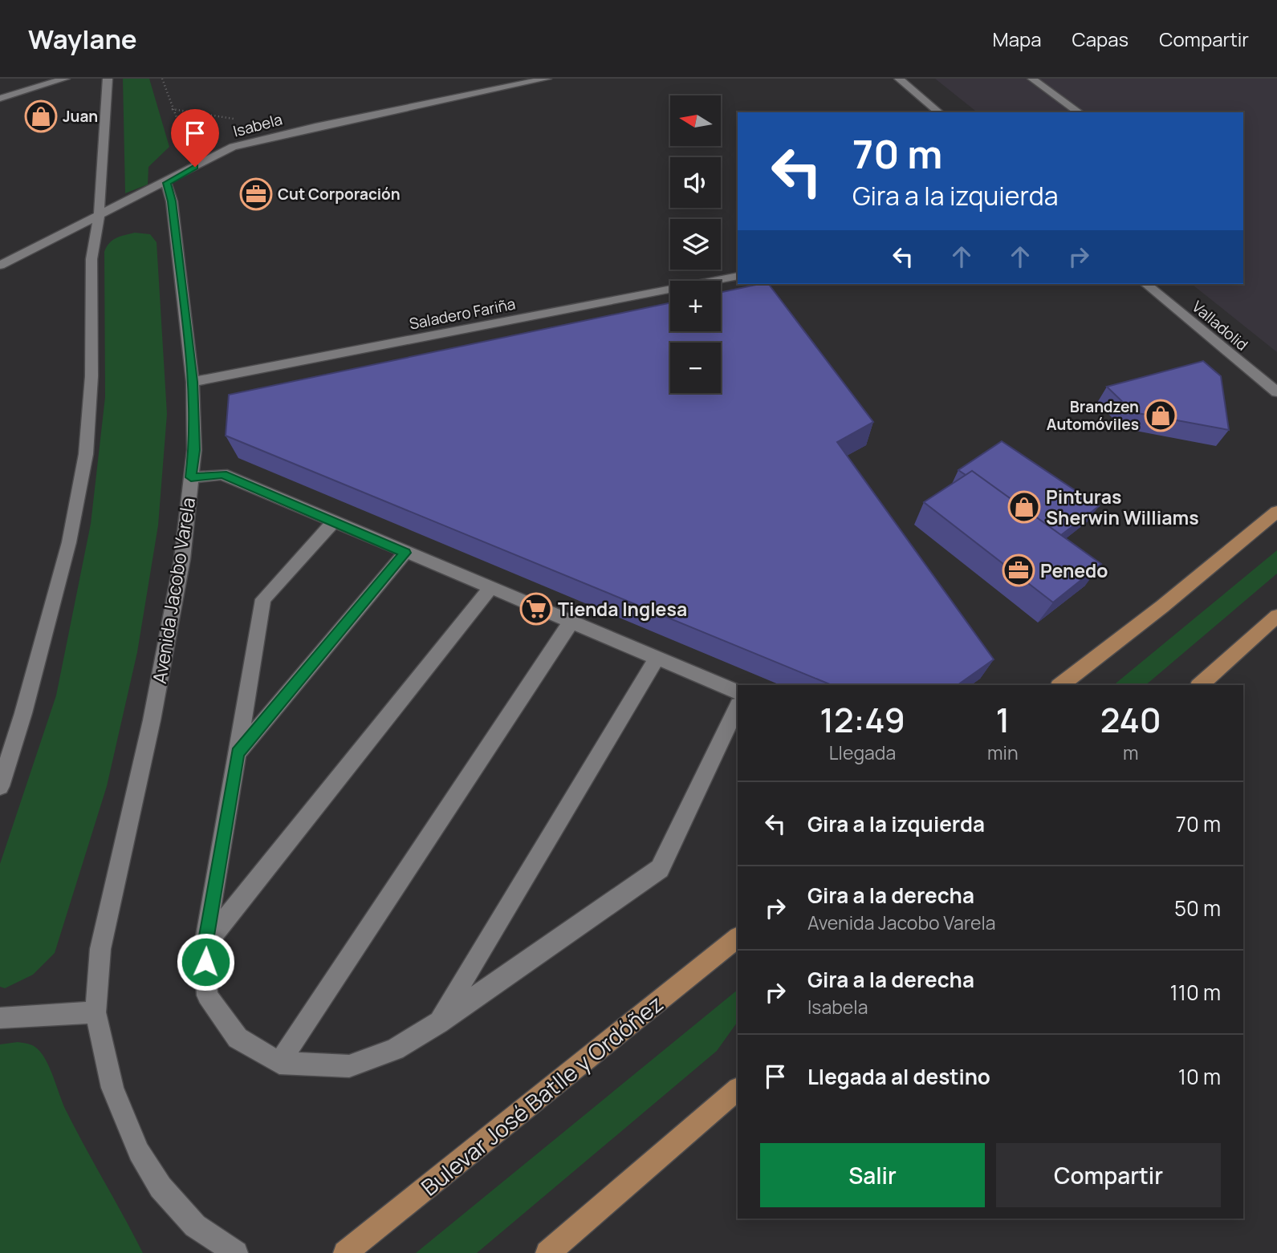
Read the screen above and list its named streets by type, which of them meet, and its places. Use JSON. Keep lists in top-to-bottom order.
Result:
{
  "streets": {
    "main road": ["Bulevar José Batlle y Ordóñez"],
    "street": [
      "Isabela",
      "Saladero Fariña",
      "Valladolid",
      "Avenida Jacobo Varela"
    ]
  },
  "crossings": [
    ["Isabela", "Avenida Jacobo Varela"],
    ["Saladero Fariña", "Avenida Jacobo Varela"]
  ],
  "places": {
    "shop": ["Juan", "Brandzen Automóviles", "Pinturas Sherwin Williams"],
    "office": ["Cut Corporación", "Penedo"],
    "supermarket": ["Tienda Inglesa"]
  },
  "north": "left",
  "page": {
    "header": "Waylane",
    "nav": ["Mapa", "Capas", "Compartir"],
    "map_buttons": ["+", "−"],
    "turn": ["70 m", "Gira a la izquierda"],
    "eta": [
      "12:49",
      "Llegada",
      "1",
      "min",
      "240",
      "m"
    ],
    "list": [
      {
        "name": "Gira a la izquierda",
        "value": "70 m"
      },
      {
        "name": "Gira a la derecha",
        "note": "Avenida Jacobo Varela",
        "value": "50 m"
      },
      {
        "name": "Gira a la derecha",
        "note": "Isabela",
        "value": "110 m"
      },
      {
        "name": "Llegada al destino",
        "value": "10 m"
      }
    ],
    "buttons": ["Salir", "Compartir"]
  }
}
